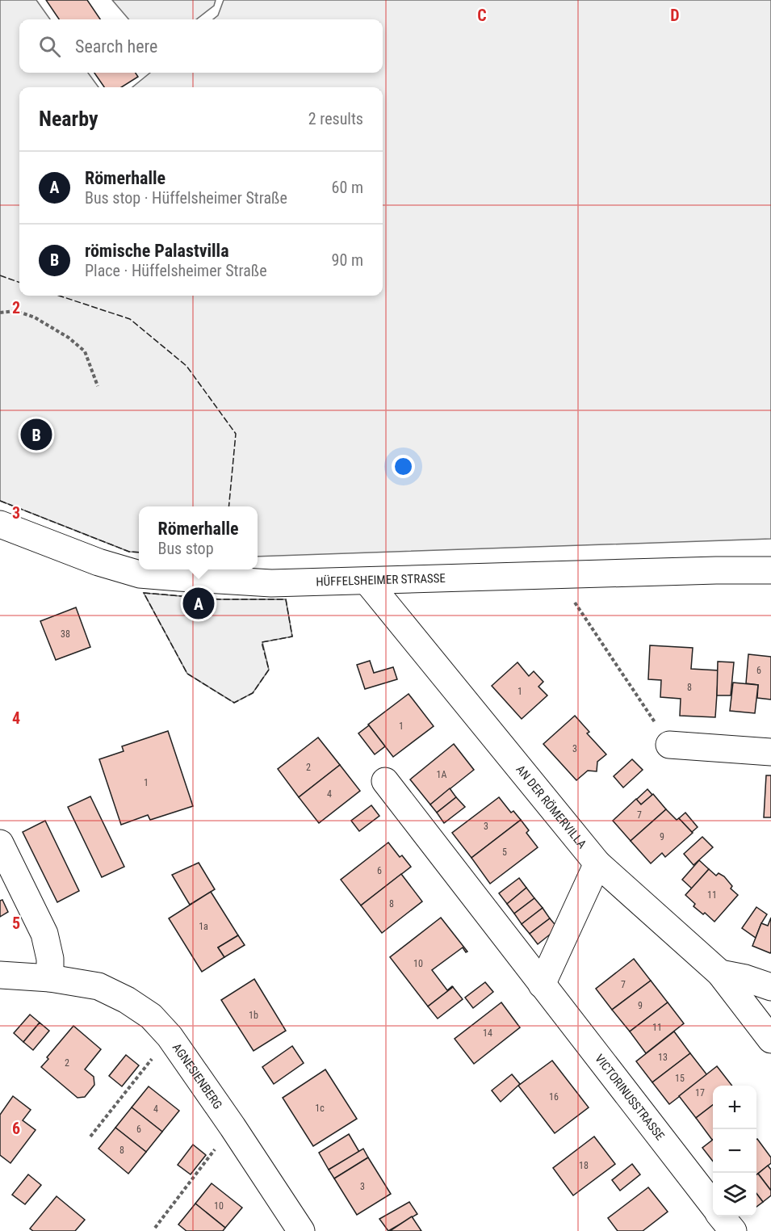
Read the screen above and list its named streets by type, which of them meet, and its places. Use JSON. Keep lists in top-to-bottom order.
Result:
{
  "streets": {
    "street": [
      "HÜFFELSHEIMER STRASSE",
      "AN DER RÖMERVILLA",
      "AGNESIENBERG",
      "VICTORINUSSTRASSE"
    ]
  },
  "crossings": [
    ["HÜFFELSHEIMER STRASSE", "AN DER RÖMERVILLA"]
  ],
  "house_numbers": [
    "38",
    "6",
    "8",
    "1",
    "1",
    "3",
    "2",
    "1A",
    "1",
    "4",
    "7",
    "3",
    "9",
    "5",
    "6",
    "11",
    "8",
    "1a",
    "10",
    "7",
    "9",
    "1b",
    "11",
    "14",
    "13",
    "2",
    "15",
    "17",
    "16",
    "1c",
    "4",
    "6",
    "8",
    "18",
    "3",
    "10"
  ],
  "page": {
    "search": "Search here",
    "heading": ["Nearby", "2 results"],
    "list": [
      {
        "mark": "A",
        "name": "Römerhalle",
        "note": "Bus stop · Hüffelsheimer Straße",
        "value": "60 m"
      },
      {
        "mark": "B",
        "name": "römische Palastvilla",
        "note": "Place · Hüffelsheimer Straße",
        "value": "90 m"
      }
    ],
    "pins": ["B", "A"],
    "popup": ["Römerhalle", "Bus stop"],
    "map_buttons": ["+", "−"]
  },
  "grid": {
    "columns": ["C", "D"],
    "rows": [
      "2",
      "3",
      "4",
      "5",
      "6"
    ]
  }
}
